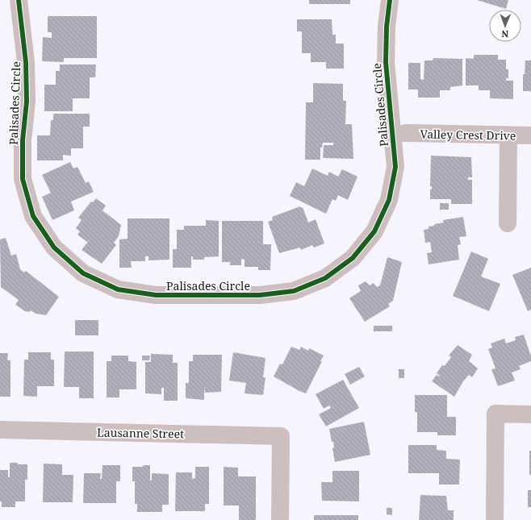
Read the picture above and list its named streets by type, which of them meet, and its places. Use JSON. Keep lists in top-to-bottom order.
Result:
{
  "streets": {
    "street": ["Palisades Circle", "Valley Crest Drive", "Lausanne Street"]
  },
  "north": "bottom"
}
